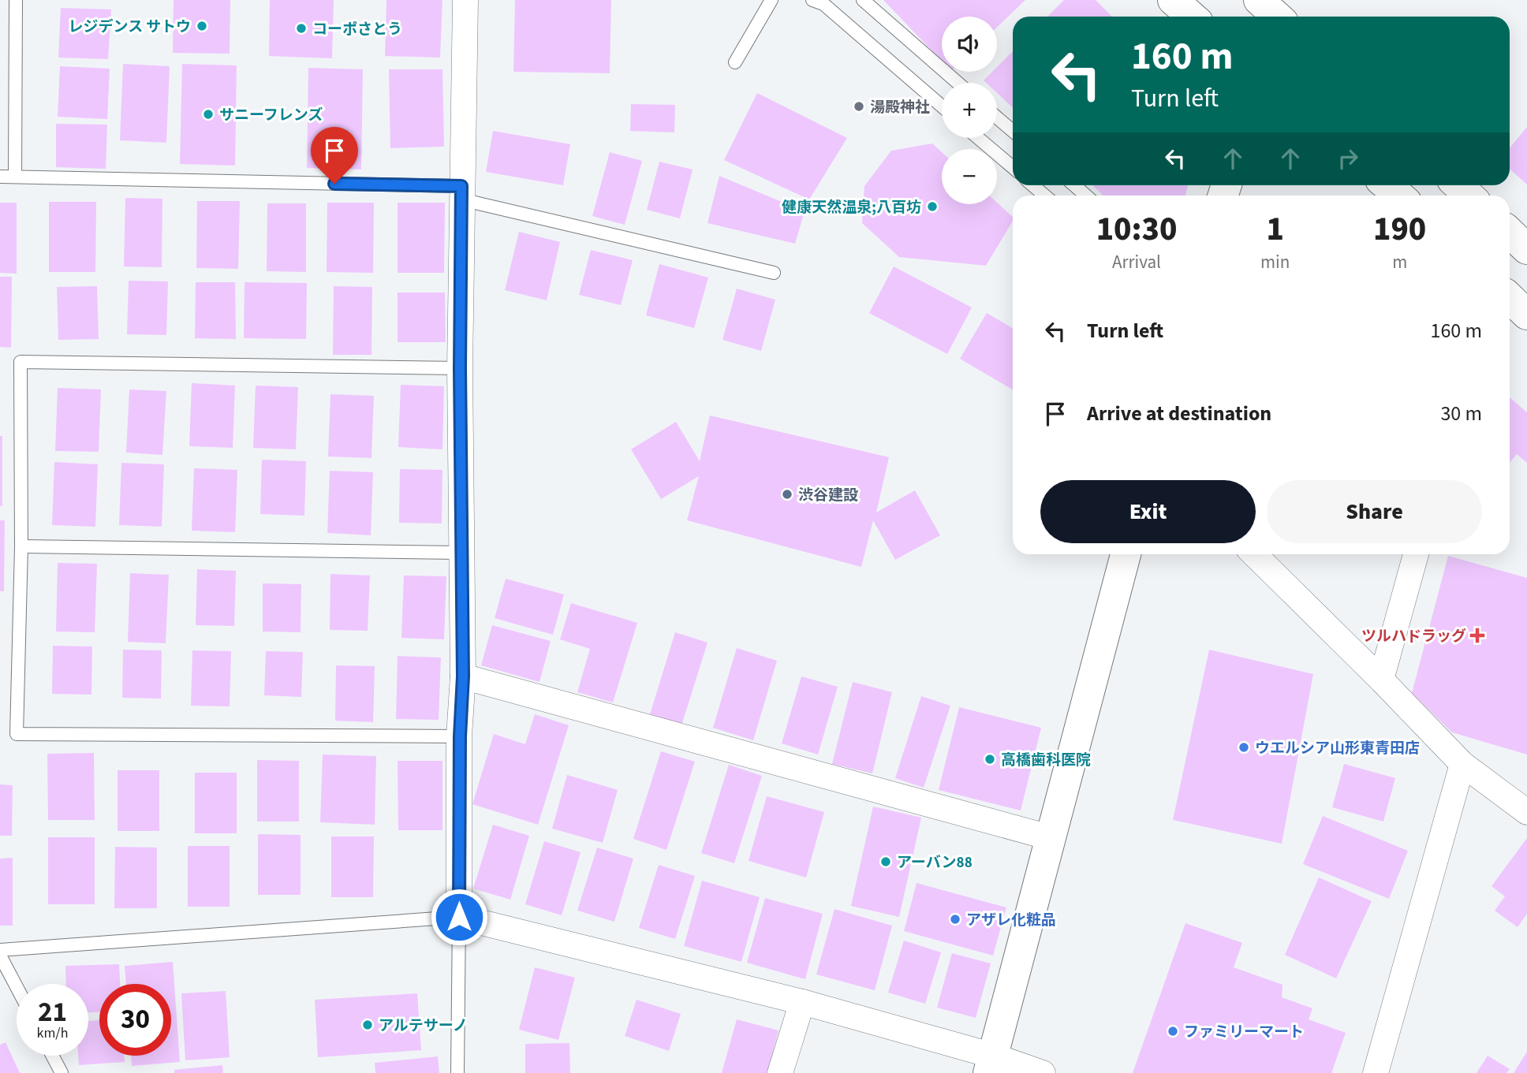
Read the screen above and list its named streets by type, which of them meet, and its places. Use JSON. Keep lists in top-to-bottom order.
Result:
{
  "places": {
    "other": [
      "レジデンス サトウ",
      "コーポさとう",
      "湯殿神社",
      "サニーフレンズ",
      "健康天然温泉;八百坊",
      "渋谷建設",
      "ウエルシア山形東青田店",
      "高橋歯科医院",
      "アーバン88",
      "アザレ化粧品",
      "アルテサーノ",
      "ファミリーマート"
    ],
    "health": ["ツルハドラッグ"]
  },
  "page": {
    "map_buttons": ["+", "−"],
    "turn": ["160 m", "Turn left"],
    "eta": [
      "10:30",
      "Arrival",
      "1",
      "min",
      "190",
      "m"
    ],
    "list": [
      {
        "name": "Turn left",
        "value": "160 m"
      },
      {
        "name": "Arrive at destination",
        "value": "30 m"
      }
    ],
    "buttons": ["Exit", "Share"],
    "speed": "21 km/h",
    "limit": "30"
  }
}
